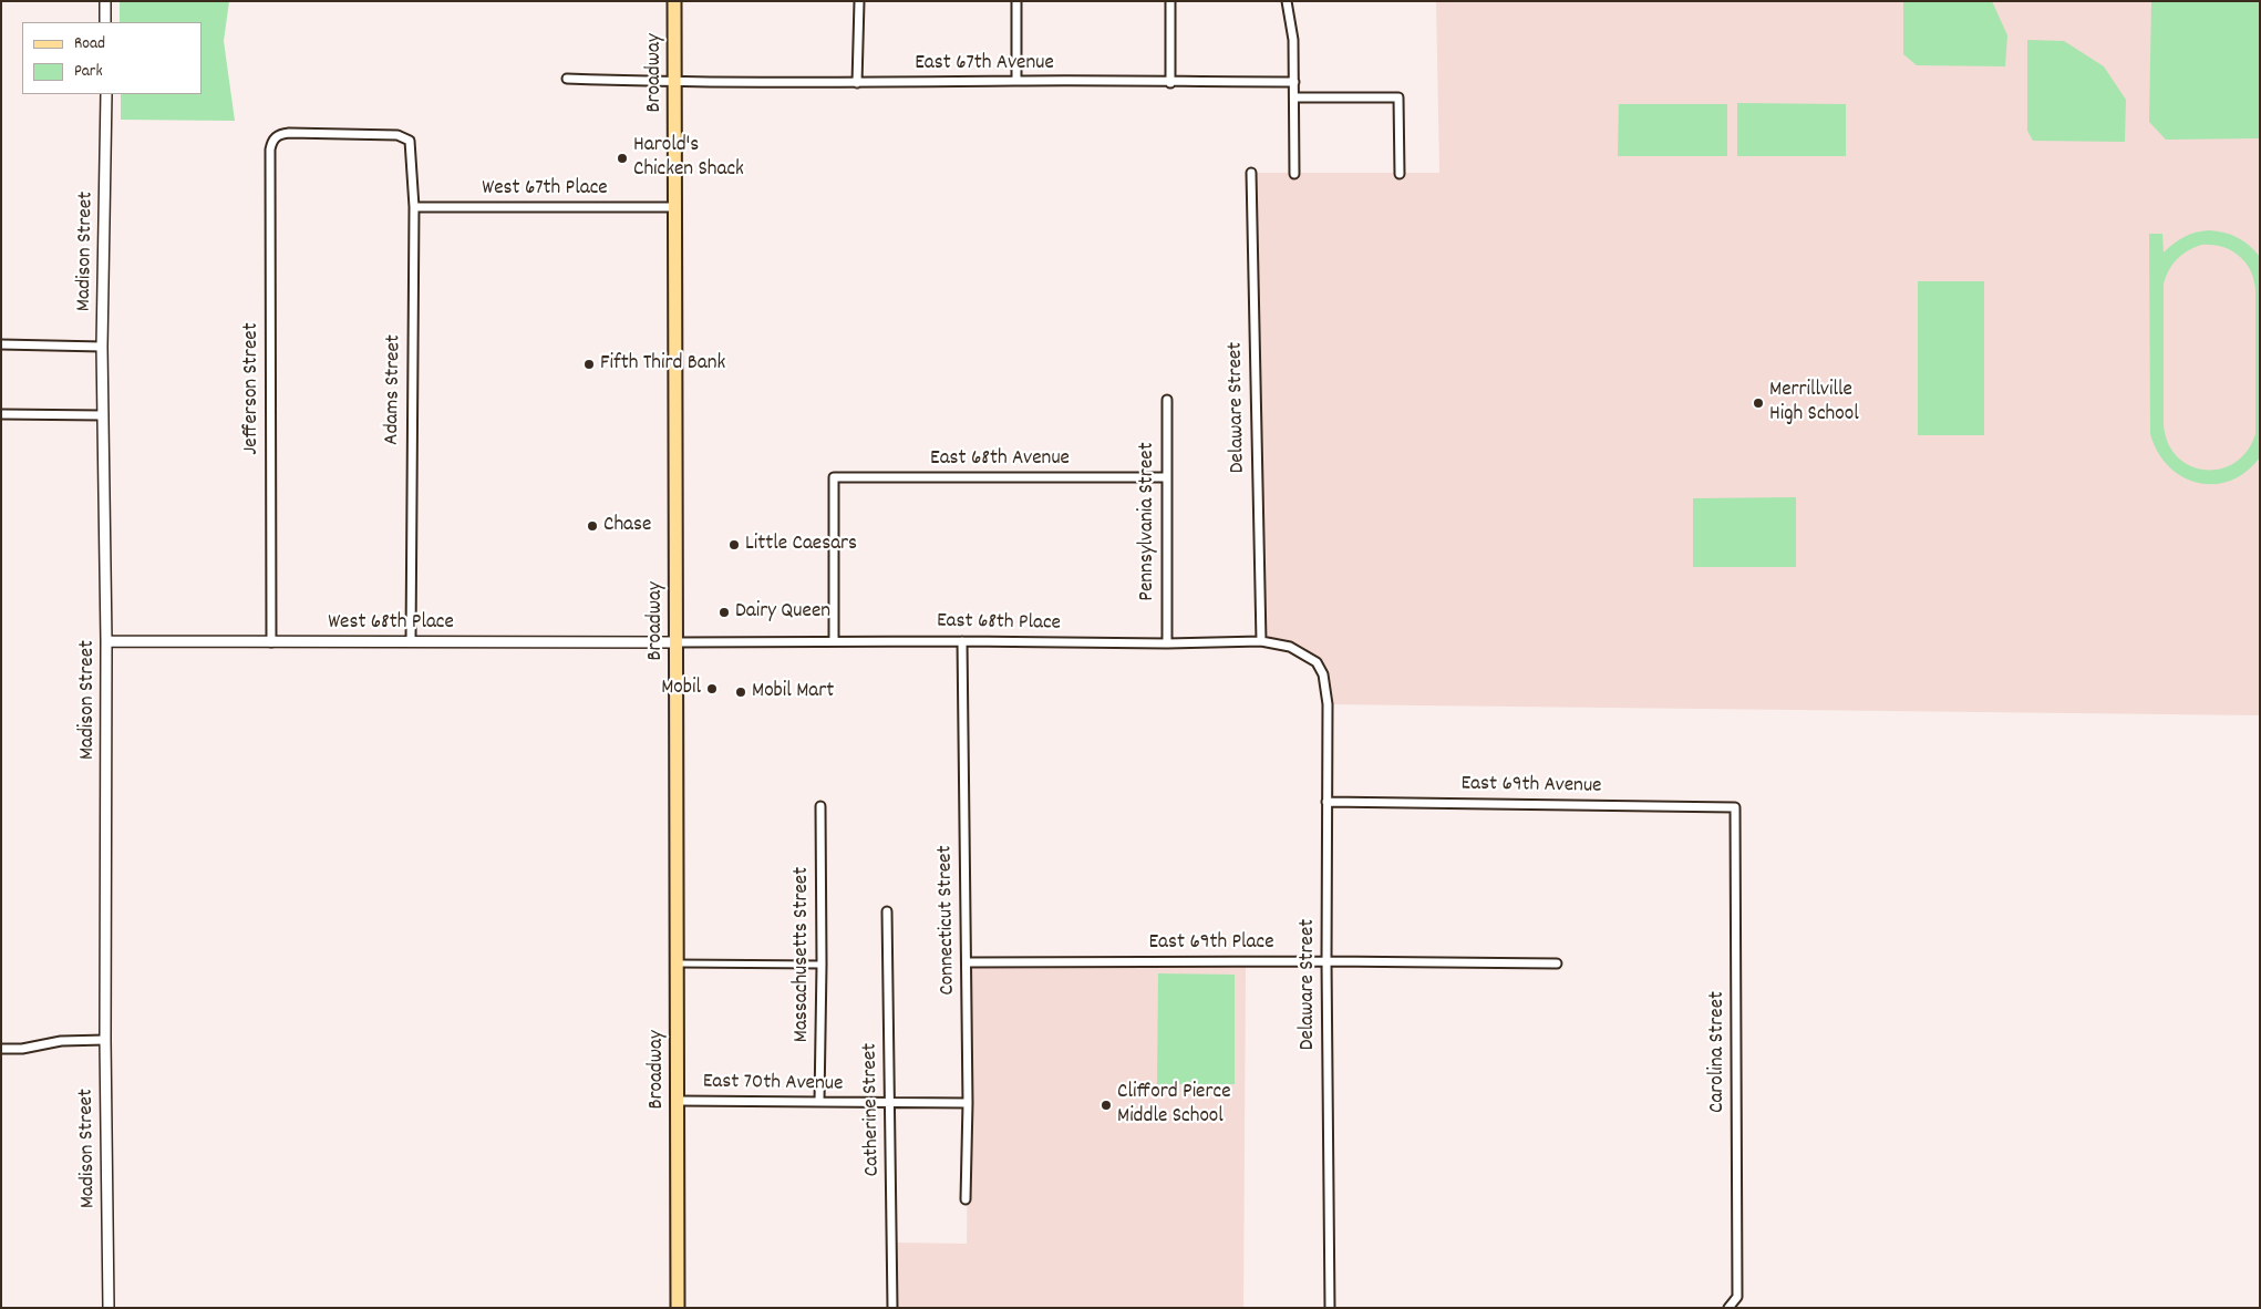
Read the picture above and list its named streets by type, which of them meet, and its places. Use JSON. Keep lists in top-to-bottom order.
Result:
{
  "streets": {
    "main road": ["Broadway"],
    "street": [
      "East 67th Avenue",
      "West 67th Place",
      "Madison Street",
      "Jefferson Street",
      "Adams Street",
      "Delaware Street",
      "East 68th Avenue",
      "Pennsylvania Street",
      "West 68th Place",
      "East 68th Place",
      "East 69th Avenue",
      "Connecticut Street",
      "East 69th Place",
      "Massachusetts Street",
      "Carolina Street",
      "East 70th Avenue",
      "Catherine Street"
    ]
  },
  "crossings": [
    ["East 67th Avenue", "Broadway"],
    ["Broadway", "West 67th Place"],
    ["Broadway", "West 68th Place"],
    ["Broadway", "East 68th Place"],
    ["Broadway", "East 70th Avenue"],
    ["West 67th Place", "Adams Street"],
    ["Madison Street", "West 68th Place"],
    ["Jefferson Street", "Adams Street"],
    ["Jefferson Street", "West 68th Place"],
    ["Adams Street", "West 68th Place"],
    ["Delaware Street", "East 68th Place"],
    ["Delaware Street", "East 69th Avenue"],
    ["Delaware Street", "East 69th Place"],
    ["East 68th Avenue", "Pennsylvania Street"],
    ["East 68th Avenue", "East 68th Place"],
    ["Pennsylvania Street", "East 68th Place"],
    ["West 68th Place", "East 68th Place"],
    ["East 68th Place", "Connecticut Street"],
    ["East 69th Avenue", "Carolina Street"],
    ["Connecticut Street", "East 69th Place"],
    ["Connecticut Street", "East 70th Avenue"],
    ["Massachusetts Street", "East 70th Avenue"],
    ["East 70th Avenue", "Catherine Street"]
  ],
  "places": [
    "Harold's Chicken Shack",
    "Fifth Third Bank",
    "Merrillville High School",
    "Chase",
    "Little Caesars",
    "Dairy Queen",
    "Mobil",
    "Mobil Mart",
    "Clifford Pierce Middle School"
  ],
  "legend": ["Road", "Park"]
}
